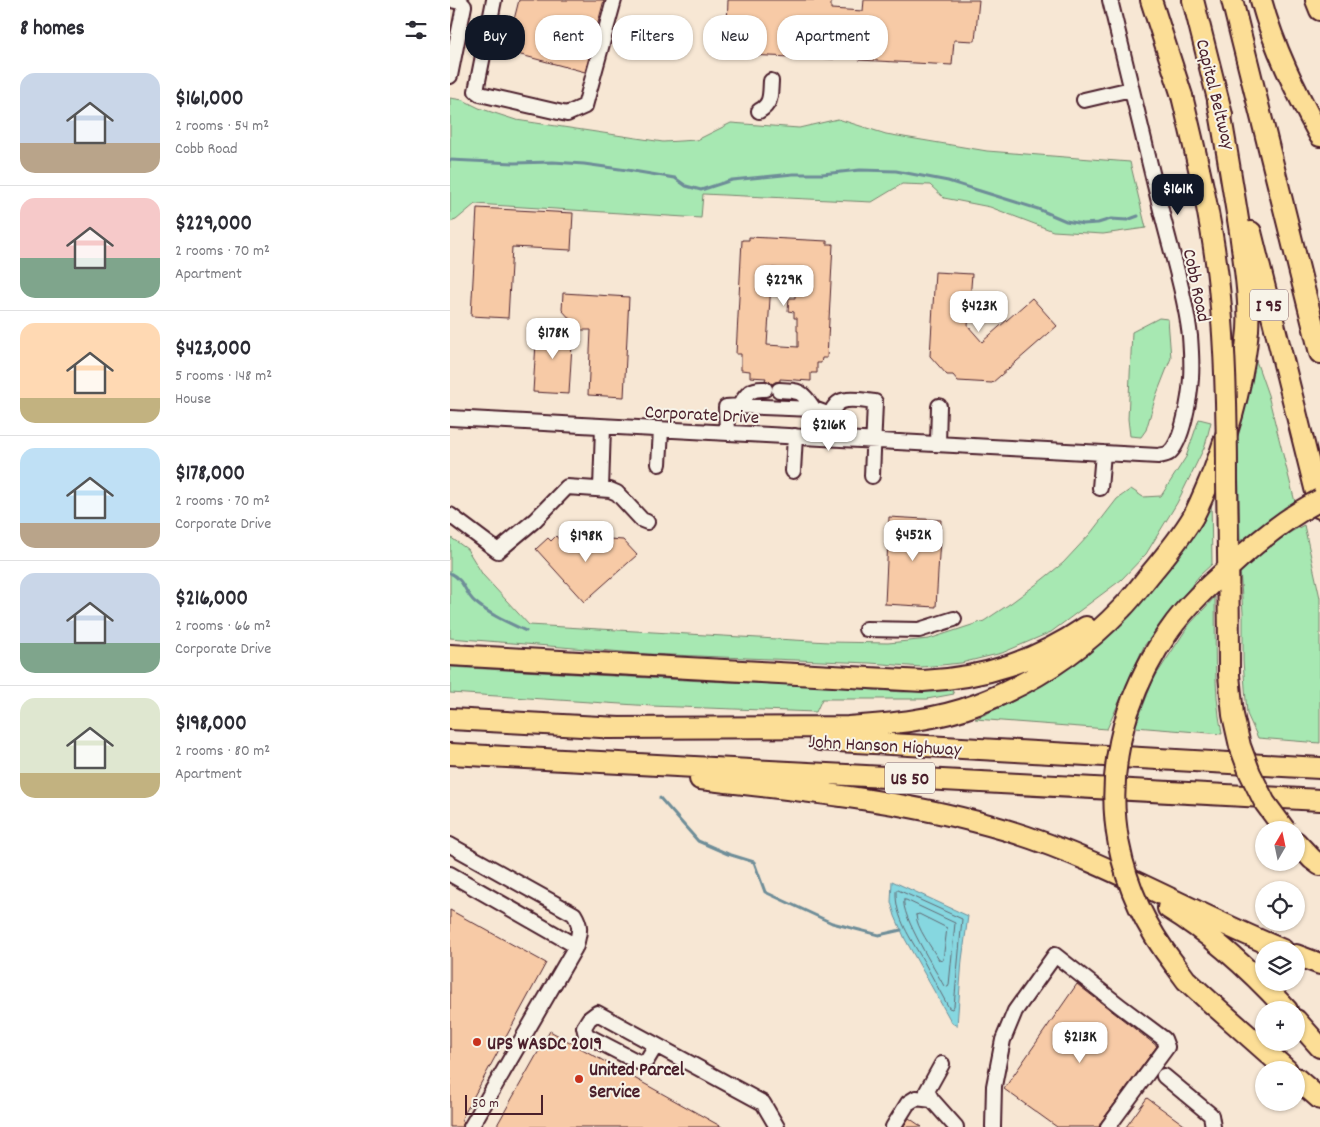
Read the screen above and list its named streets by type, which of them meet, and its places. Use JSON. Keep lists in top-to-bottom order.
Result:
{
  "streets": {
    "highway": [
      "Capital Beltway",
      "I 95",
      "John Hanson Highway",
      "US 50"
    ],
    "street": ["Cobb Road", "Corporate Drive"]
  },
  "crossings": [
    ["Cobb Road", "Corporate Drive"]
  ],
  "places": ["UPS WASDC 2019", "United Parcel Service"],
  "scale_bar": "50 m",
  "north": "top",
  "page": {
    "heading": "8 homes",
    "chip": [
      "Buy",
      "Rent",
      "Filters",
      "New",
      "Apartment"
    ],
    "list": [
      {
        "name": "$161,000",
        "note": "2 rooms · 54 m² · Cobb Road"
      },
      {
        "name": "$229,000",
        "note": "2 rooms · 70 m² · Apartment"
      },
      {
        "name": "$423,000",
        "note": "5 rooms · 148 m² · House"
      },
      {
        "name": "$178,000",
        "note": "2 rooms · 70 m² · Corporate Drive"
      },
      {
        "name": "$216,000",
        "note": "2 rooms · 66 m² · Corporate Drive"
      },
      {
        "name": "$198,000",
        "note": "2 rooms · 80 m² · Apartment"
      }
    ],
    "price": [
      "$161K",
      "$229K",
      "$423K",
      "$178K",
      "$216K",
      "$452K",
      "$198K",
      "$213K"
    ],
    "map_buttons": ["+", "−"],
    "scale": "50 m"
  }
}
